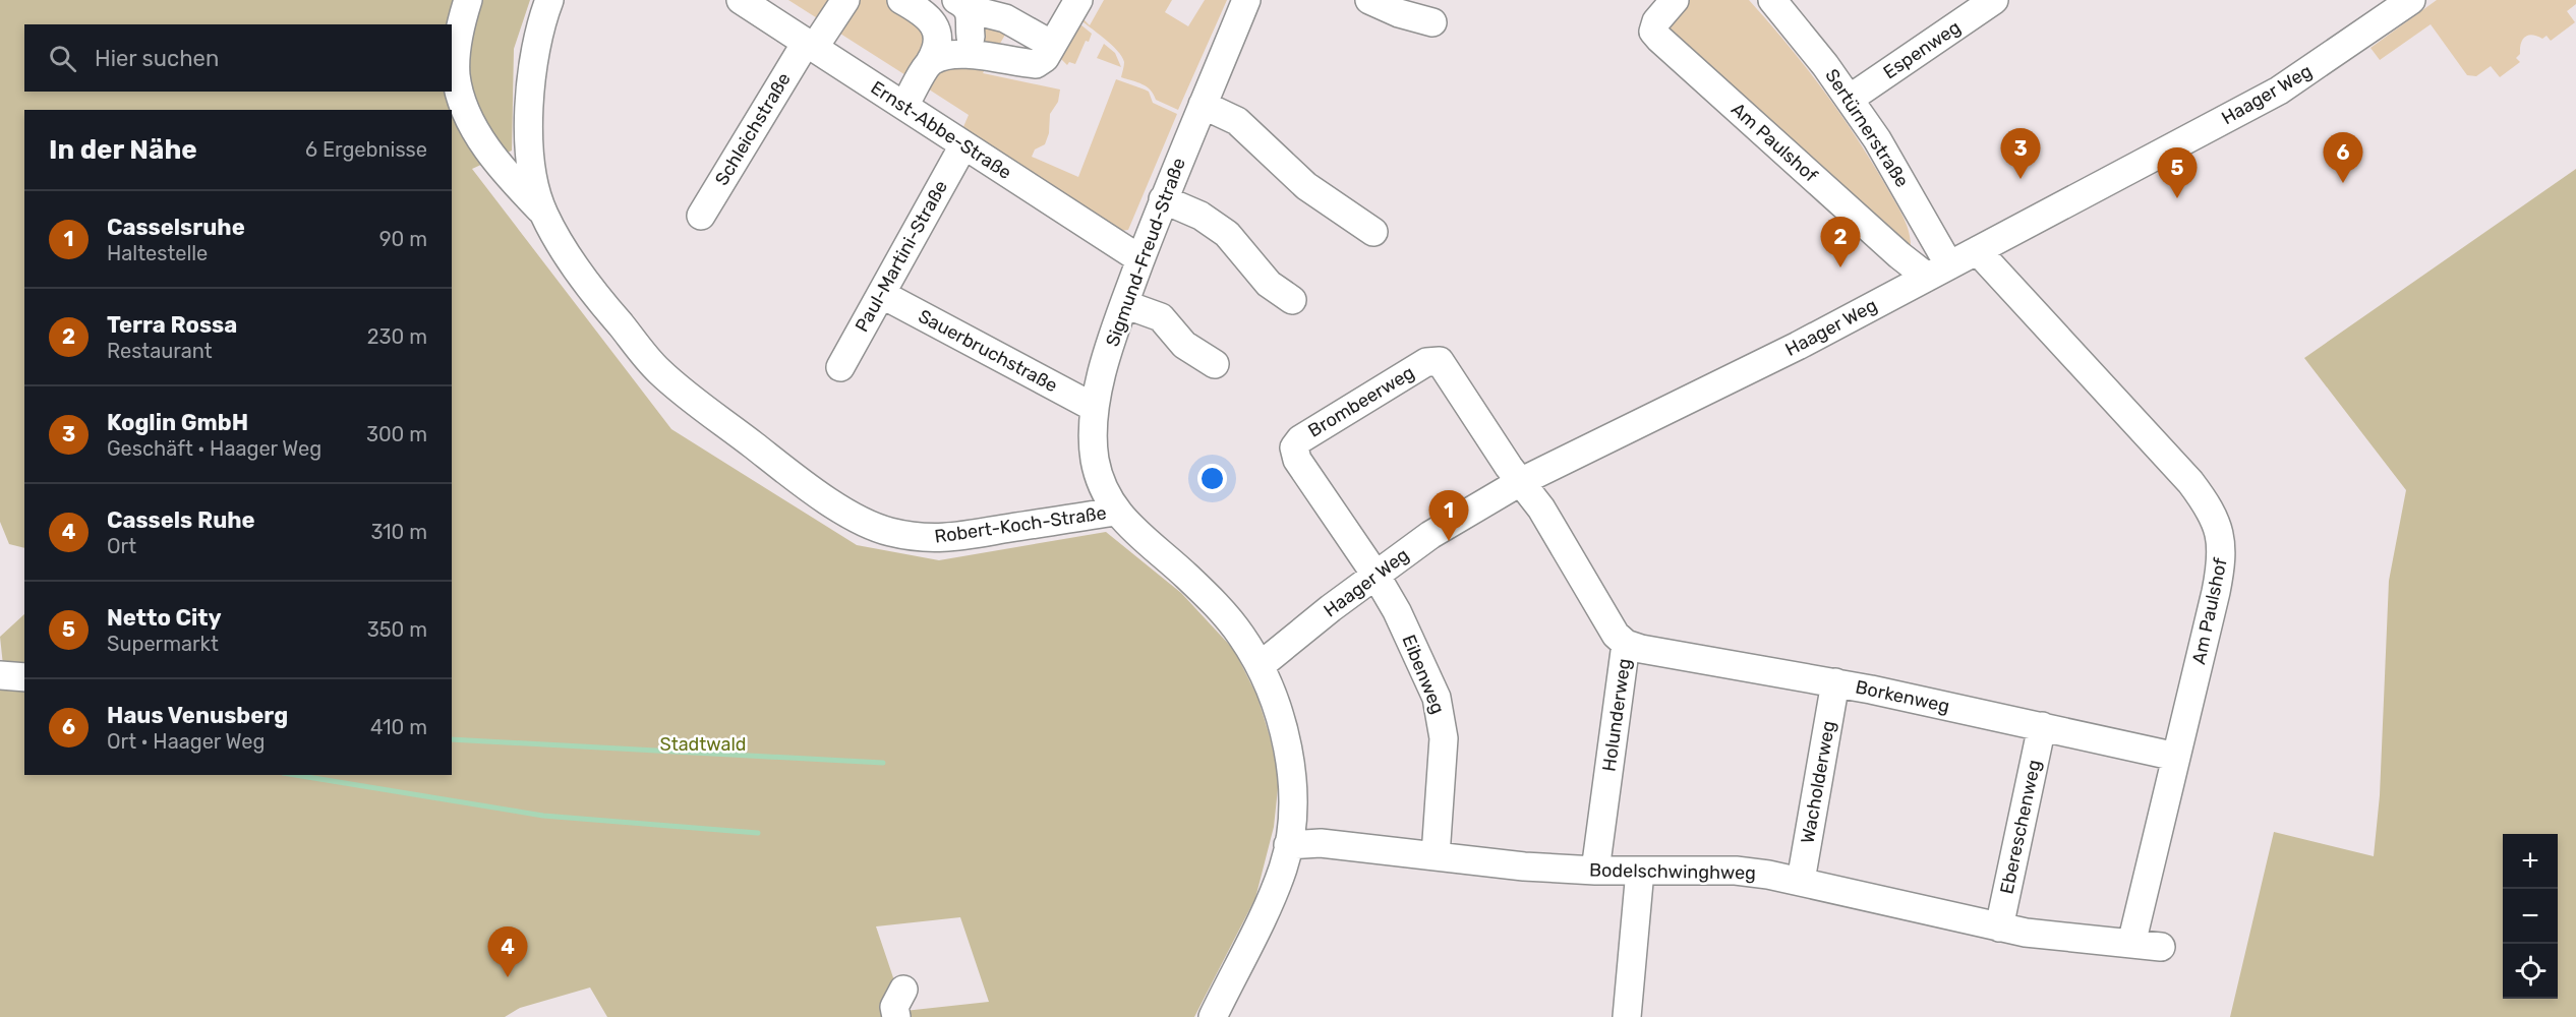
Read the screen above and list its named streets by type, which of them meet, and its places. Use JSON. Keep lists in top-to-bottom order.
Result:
{
  "streets": {
    "street": [
      "Espenweg",
      "Haager Weg",
      "Sertürnerstraße",
      "Schleichstraße",
      "Ernst-Abbe-Straße",
      "Am Paulshof",
      "Sigmund-Freud-Straße",
      "Paul-Martini-Straße",
      "Sauerbruchstraße",
      "Brombeerweg",
      "Robert-Koch-Straße",
      "Eibenweg",
      "Borkenweg",
      "Holunderweg",
      "Wacholderweg",
      "Ebereschenweg",
      "Bodelschwinghweg"
    ]
  },
  "crossings": [
    ["Espenweg", "Sertürnerstraße"],
    ["Haager Weg", "Sertürnerstraße"],
    ["Haager Weg", "Am Paulshof"],
    ["Haager Weg", "Brombeerweg"],
    ["Haager Weg", "Robert-Koch-Straße"],
    ["Haager Weg", "Eibenweg"],
    ["Haager Weg", "Holunderweg"],
    ["Sertürnerstraße", "Am Paulshof"],
    ["Schleichstraße", "Ernst-Abbe-Straße"],
    ["Ernst-Abbe-Straße", "Sigmund-Freud-Straße"],
    ["Ernst-Abbe-Straße", "Paul-Martini-Straße"],
    ["Am Paulshof", "Borkenweg"],
    ["Am Paulshof", "Bodelschwinghweg"],
    ["Sigmund-Freud-Straße", "Sauerbruchstraße"],
    ["Sigmund-Freud-Straße", "Robert-Koch-Straße"],
    ["Paul-Martini-Straße", "Sauerbruchstraße"],
    ["Brombeerweg", "Eibenweg"],
    ["Brombeerweg", "Holunderweg"],
    ["Robert-Koch-Straße", "Bodelschwinghweg"],
    ["Eibenweg", "Bodelschwinghweg"],
    ["Borkenweg", "Holunderweg"],
    ["Borkenweg", "Wacholderweg"],
    ["Borkenweg", "Ebereschenweg"],
    ["Holunderweg", "Bodelschwinghweg"],
    ["Wacholderweg", "Bodelschwinghweg"],
    ["Ebereschenweg", "Bodelschwinghweg"]
  ],
  "parks": ["Stadtwald"],
  "page": {
    "search": "Hier suchen",
    "heading": ["In der Nähe", "6 Ergebnisse"],
    "pins": [
      "3",
      "6",
      "5",
      "2",
      "1",
      "4"
    ],
    "list": [
      {
        "mark": "1",
        "name": "Casselsruhe",
        "note": "Haltestelle",
        "value": "90 m"
      },
      {
        "mark": "2",
        "name": "Terra Rossa",
        "note": "Restaurant",
        "value": "230 m"
      },
      {
        "mark": "3",
        "name": "Koglin GmbH",
        "note": "Geschäft · Haager Weg",
        "value": "300 m"
      },
      {
        "mark": "4",
        "name": "Cassels Ruhe",
        "note": "Ort",
        "value": "310 m"
      },
      {
        "mark": "5",
        "name": "Netto City",
        "note": "Supermarkt",
        "value": "350 m"
      },
      {
        "mark": "6",
        "name": "Haus Venusberg",
        "note": "Ort · Haager Weg",
        "value": "410 m"
      }
    ],
    "map_buttons": ["+", "−"]
  }
}
